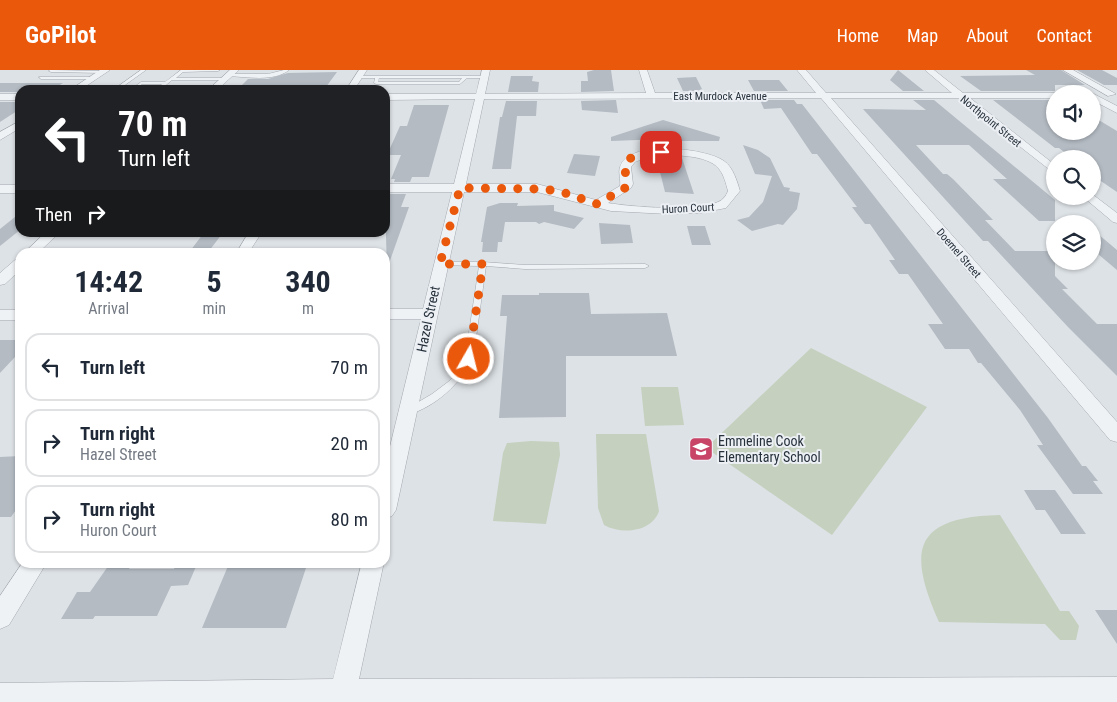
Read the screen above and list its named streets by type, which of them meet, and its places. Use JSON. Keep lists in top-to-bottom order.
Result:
{
  "streets": {
    "street": [
      "East Murdock Avenue",
      "Northpoint Street",
      "Huron Court",
      "Doemel Street",
      "Hazel Street"
    ]
  },
  "crossings": [
    ["East Murdock Avenue", "Northpoint Street"],
    ["East Murdock Avenue", "Doemel Street"],
    ["East Murdock Avenue", "Hazel Street"],
    ["Huron Court", "Hazel Street"]
  ],
  "places": {
    "school or university": ["Emmeline Cook Elementary School"]
  },
  "page": {
    "header": "GoPilot",
    "nav": [
      "Home",
      "Map",
      "About",
      "Contact"
    ],
    "turn": ["70 m", "Turn left"],
    "then": "Then",
    "eta": [
      "14:42",
      "Arrival",
      "5",
      "min",
      "340",
      "m"
    ],
    "list": [
      {
        "name": "Turn left",
        "value": "70 m"
      },
      {
        "name": "Turn right",
        "note": "Hazel Street",
        "value": "20 m"
      },
      {
        "name": "Turn right",
        "note": "Huron Court",
        "value": "80 m"
      }
    ]
  }
}
